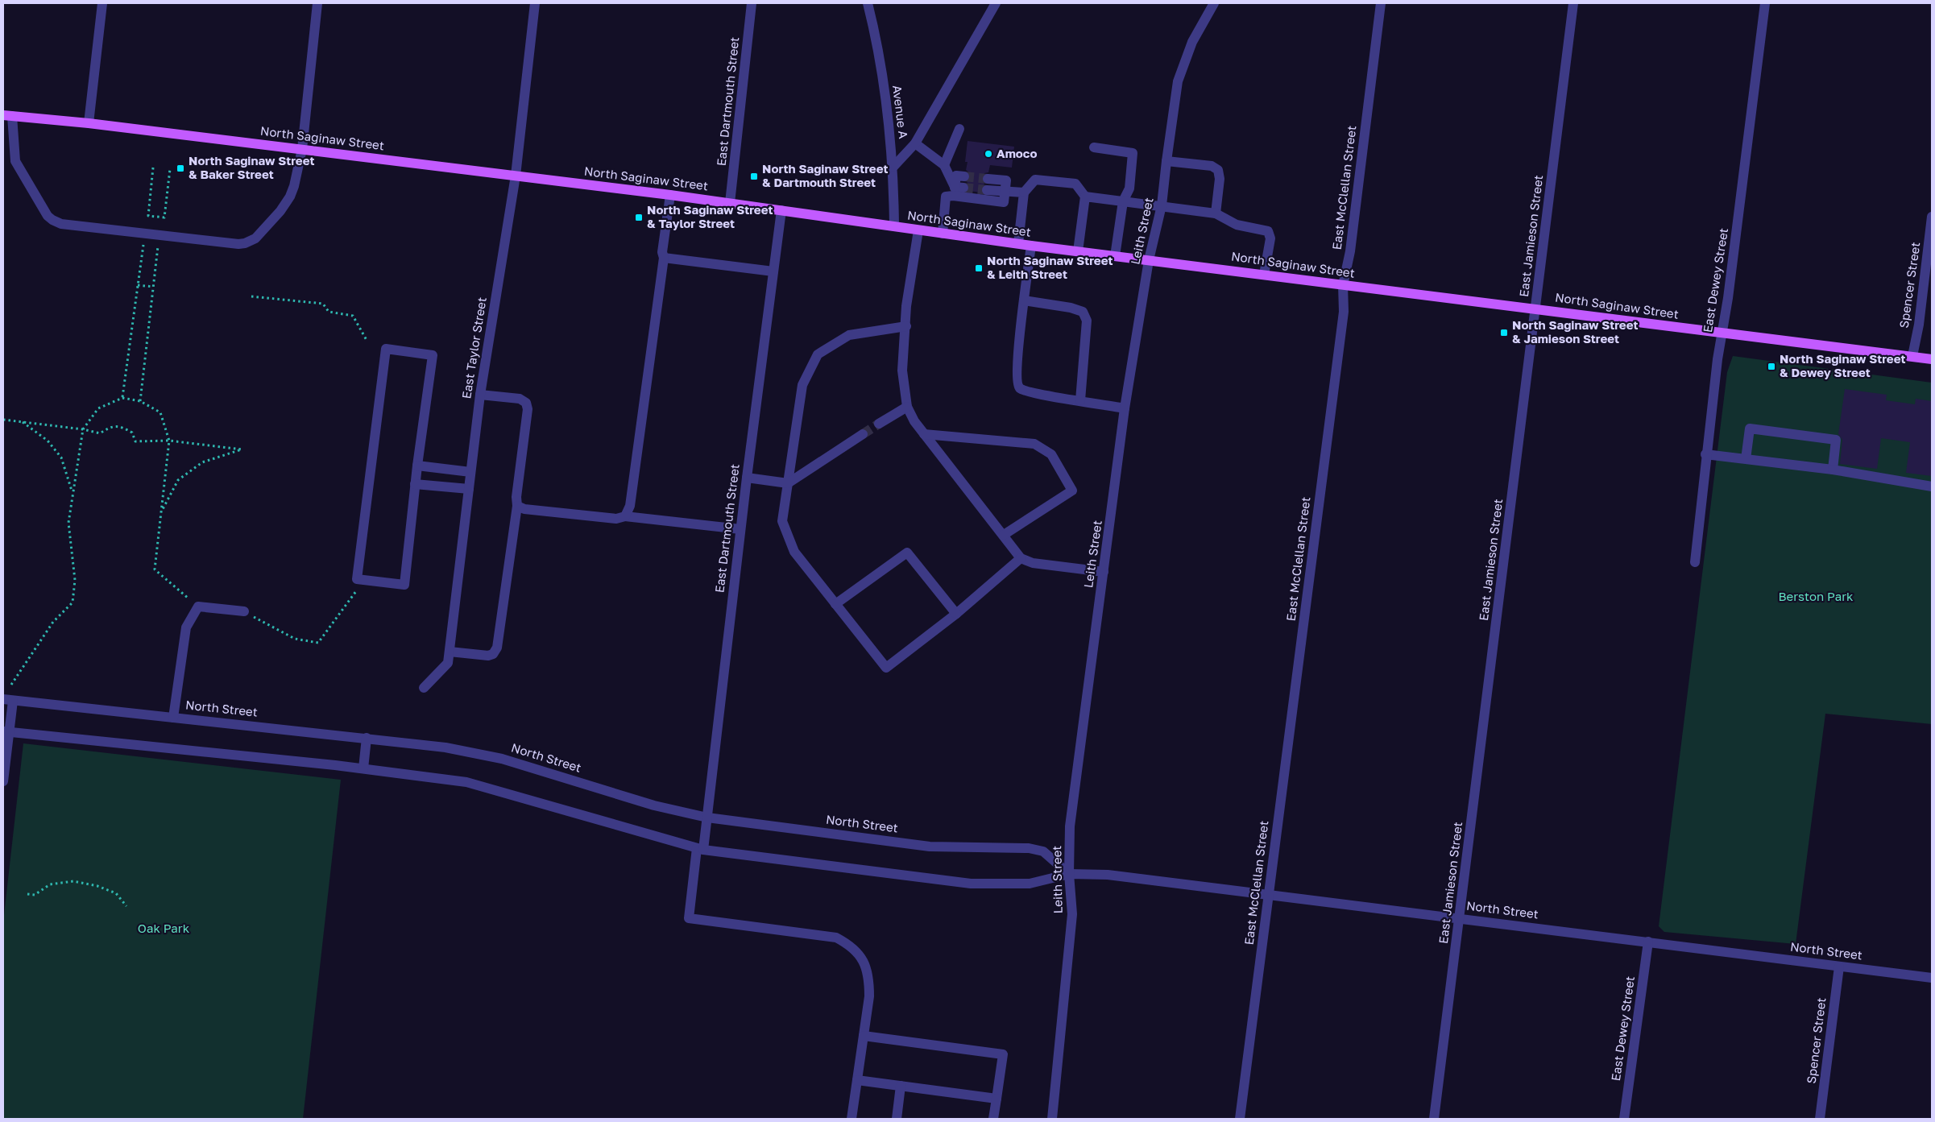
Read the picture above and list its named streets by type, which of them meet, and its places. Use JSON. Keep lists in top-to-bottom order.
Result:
{
  "streets": {
    "main road": ["North Saginaw Street"],
    "street": [
      "East Dartmouth Street",
      "Avenue A",
      "East McClellan Street",
      "Leith Street",
      "East Jamieson Street",
      "East Dewey Street",
      "Spencer Street",
      "East Taylor Street",
      "North Street"
    ]
  },
  "crossings": [
    ["East Dartmouth Street", "North Saginaw Street"],
    ["East Dartmouth Street", "North Street"],
    ["Avenue A", "North Saginaw Street"],
    ["North Saginaw Street", "East McClellan Street"],
    ["North Saginaw Street", "Leith Street"],
    ["North Saginaw Street", "East Jamieson Street"],
    ["North Saginaw Street", "East Dewey Street"],
    ["North Saginaw Street", "Spencer Street"],
    ["North Saginaw Street", "East Taylor Street"],
    ["East McClellan Street", "North Street"],
    ["Leith Street", "North Street"],
    ["East Jamieson Street", "North Street"],
    ["East Dewey Street", "North Street"],
    ["Spencer Street", "North Street"]
  ],
  "parks": ["Berston Park", "Oak Park"],
  "places": {
    "other": ["Amoco"],
    "transit": [
      "North Saginaw Street & Baker Street",
      "North Saginaw Street & Dartmouth Street",
      "North Saginaw Street & Taylor Street",
      "North Saginaw Street & Leith Street",
      "North Saginaw Street & Jamieson Street",
      "North Saginaw Street & Dewey Street"
    ]
  }
}
